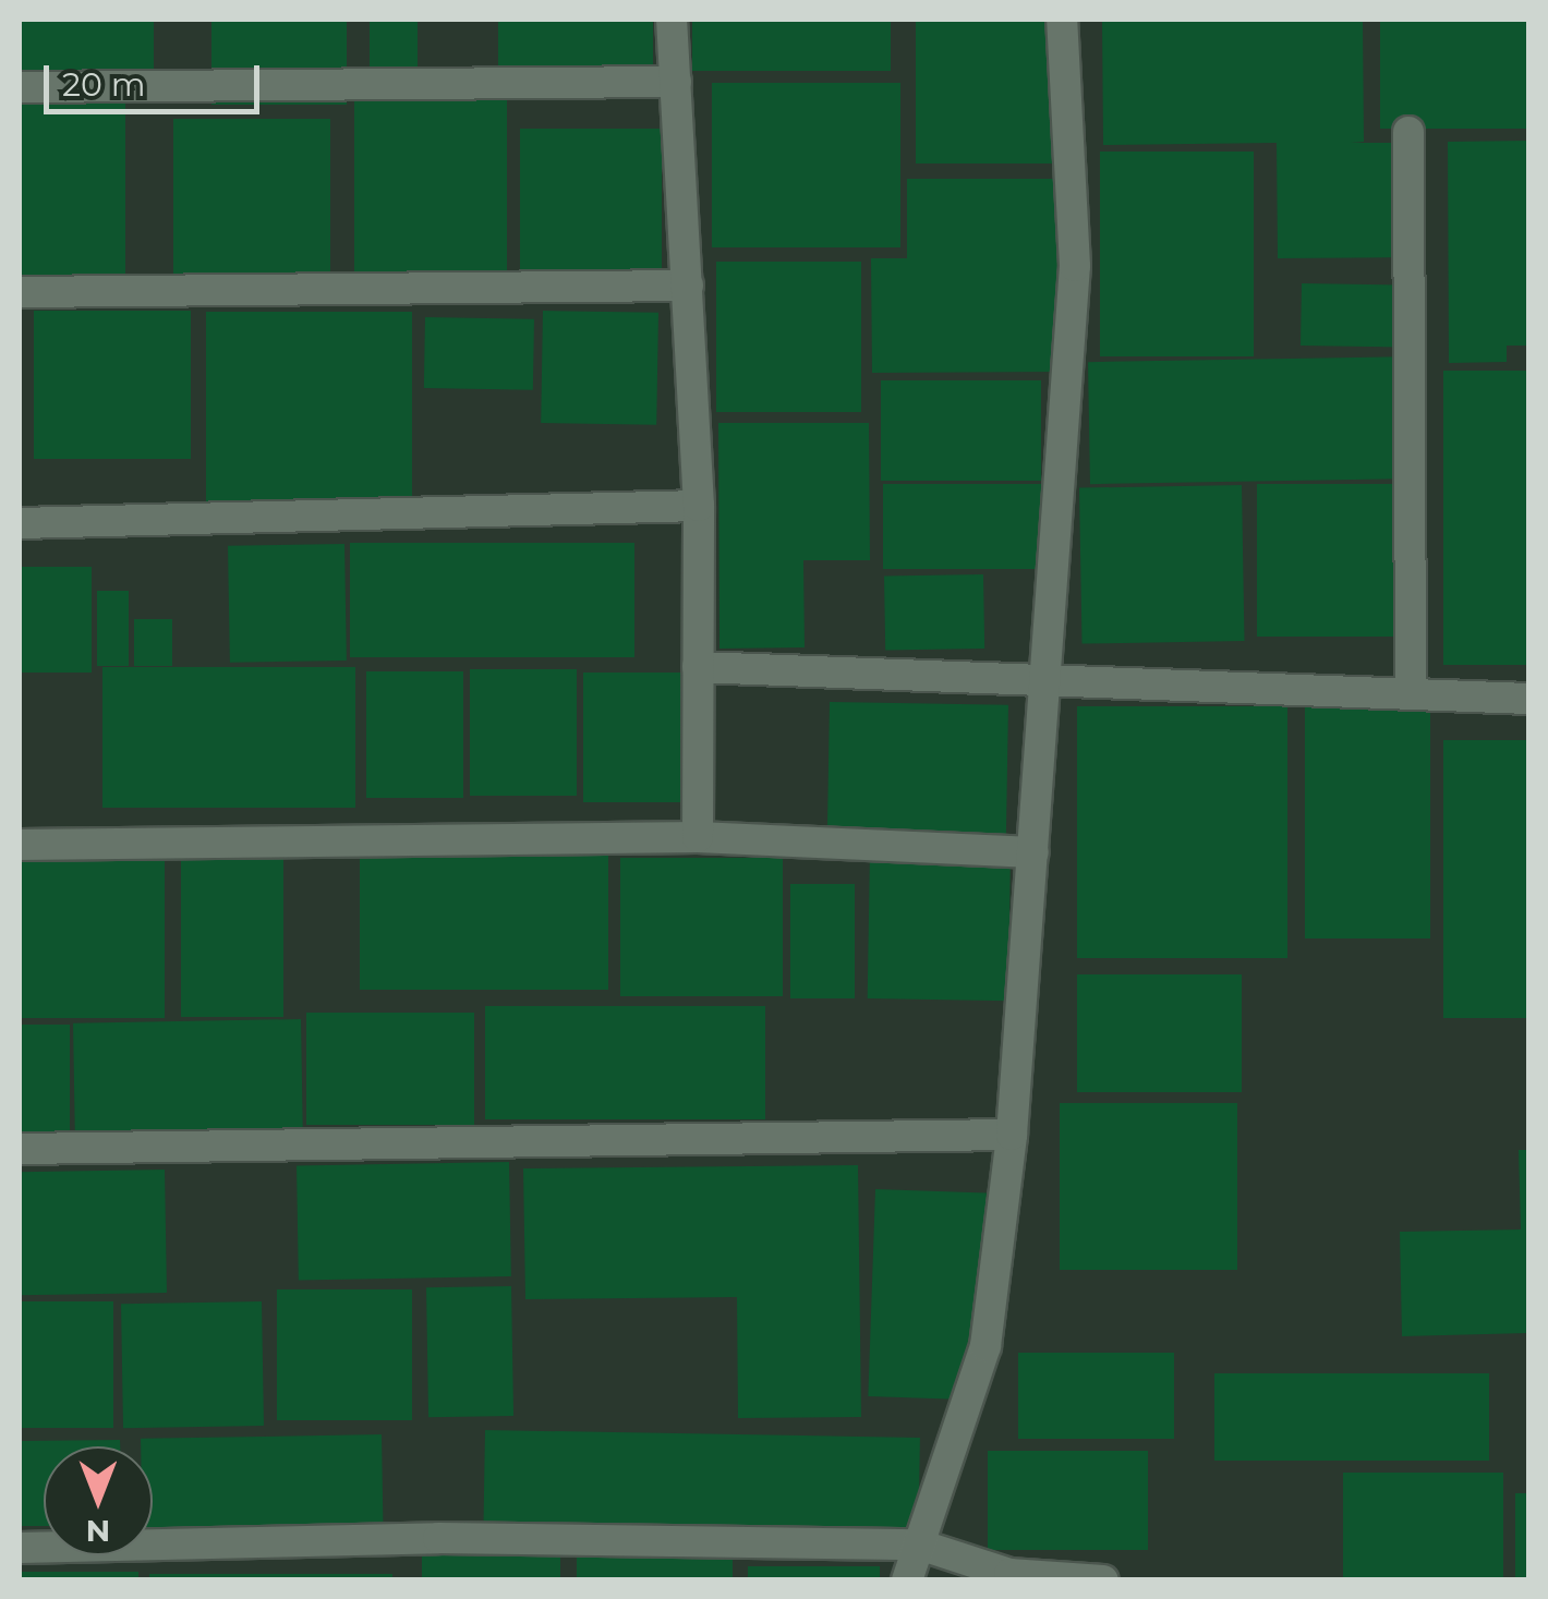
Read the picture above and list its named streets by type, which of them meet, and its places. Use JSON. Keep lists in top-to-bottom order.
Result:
{
  "scale_bar": "20 m",
  "north": "bottom"
}
